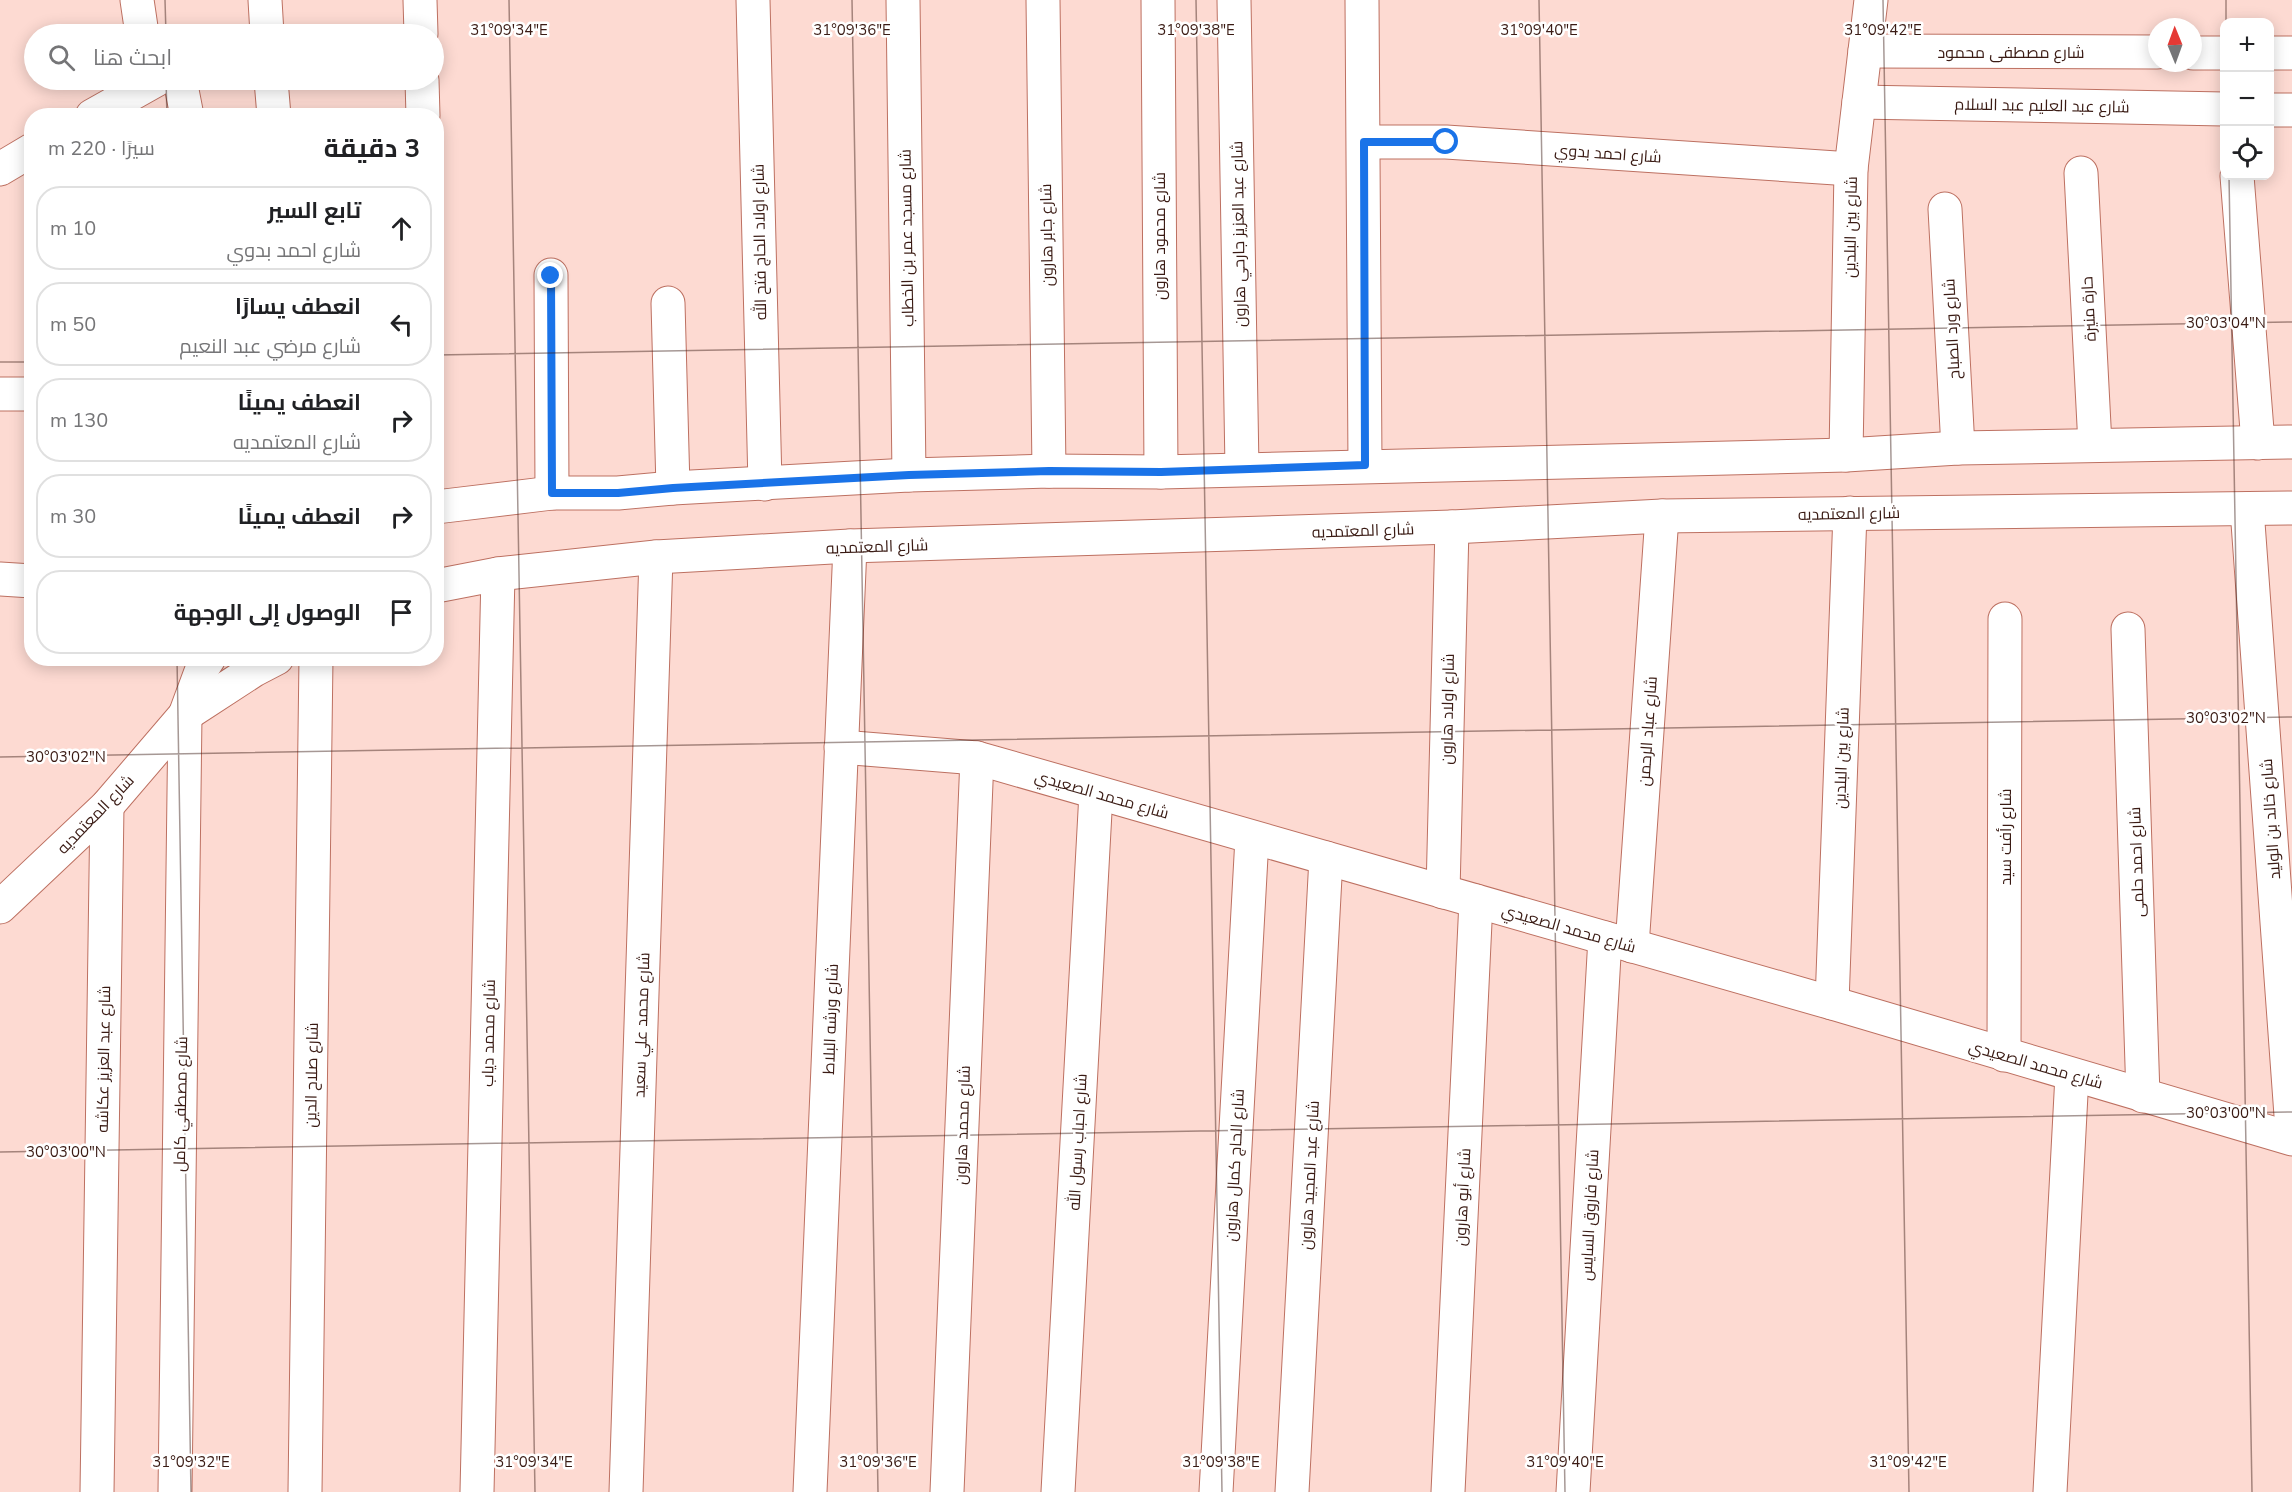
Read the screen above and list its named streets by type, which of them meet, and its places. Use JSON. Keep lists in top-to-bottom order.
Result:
{
  "streets": {
    "street": [
      "شارع مصطفى محمود",
      "شارع عبد العليم عبد السلام",
      "شارع احمد بدوي",
      "شارع بين البلدين",
      "شارع عبد العزيز جارحي هارون",
      "شارع جابر هارون",
      "شارع محمود هارون",
      "شارع مسجد عمر بن الخطاب",
      "شارع اولاد الحاج فتح الله",
      "حارة منيرة",
      "شارع ورد الصباح",
      "شارع المعتمديه",
      "شارع اولاد هارون",
      "شارع عباد الرحمن",
      "شارع محمد الصعيدي",
      "شارع خالد بن الوليد",
      "شارع رأفت سيد",
      "شارع احمد حلمى",
      "شارع ورشه البلاط",
      "شارع محمد علي سعيد",
      "شارع محمد دياب",
      "شارع عبد العزيز عكاشه",
      "شارع صلاح الدين",
      "شارع مصطفي كامل",
      "شارع محمد هارون",
      "شارع احباب رسول الله",
      "شارع الحاج كمال هارون",
      "شارع عبد المجيد هارون",
      "شارع أبو هارون",
      "شارع فاروق السايس"
    ]
  },
  "crossings": [
    ["شارع مصطفى محمود", "شارع بين البلدين"],
    ["شارع عبد العليم عبد السلام", "شارع بين البلدين"],
    ["شارع احمد بدوي", "شارع بين البلدين"],
    ["شارع بين البلدين", "شارع المعتمديه"],
    ["شارع بين البلدين", "شارع محمد الصعيدي"],
    ["شارع المعتمديه", "شارع اولاد هارون"],
    ["شارع المعتمديه", "شارع عباد الرحمن"],
    ["شارع المعتمديه", "شارع خالد بن الوليد"],
    ["شارع المعتمديه", "شارع ورشه البلاط"],
    ["شارع المعتمديه", "شارع محمد علي سعيد"],
    ["شارع المعتمديه", "شارع محمد دياب"],
    ["شارع المعتمديه", "شارع عبد العزيز عكاشه"],
    ["شارع المعتمديه", "شارع مصطفي كامل"],
    ["شارع اولاد هارون", "شارع محمد الصعيدي"],
    ["شارع عباد الرحمن", "شارع محمد الصعيدي"],
    ["شارع عباد الرحمن", "شارع فاروق السايس"],
    ["شارع محمد الصعيدي", "شارع رأفت سيد"],
    ["شارع محمد الصعيدي", "شارع احمد حلمى"],
    ["شارع محمد الصعيدي", "شارع ورشه البلاط"],
    ["شارع محمد الصعيدي", "شارع محمد هارون"],
    ["شارع محمد الصعيدي", "شارع احباب رسول الله"],
    ["شارع محمد الصعيدي", "شارع الحاج كمال هارون"],
    ["شارع محمد الصعيدي", "شارع عبد المجيد هارون"],
    ["شارع محمد الصعيدي", "شارع أبو هارون"],
    ["شارع محمد الصعيدي", "شارع فاروق السايس"]
  ],
  "north": "top",
  "page": {
    "map_buttons": ["+", "−"],
    "search": "ابحث هنا",
    "heading": ["3 دقيقة", "سيرًا · 220 m"],
    "list": [
      ["تابع السير", "شارع احمد بدوي", "10 m"],
      ["انعطف يسارًا", "شارع مرضي عبد النعيم", "50 m"],
      ["انعطف يمينًا", "شارع المعتمديه", "130 m"],
      ["انعطف يمينًا", "30 m"],
      "الوصول إلى الوجهة"
    ]
  },
  "coordinates": [
    "31°09'34\"E",
    "31°09'36\"E",
    "31°09'38\"E",
    "31°09'40\"E",
    "31°09'42\"E",
    "30°03'04\"N",
    "30°03'02\"N",
    "30°03'00\"N",
    "31°09'32\"E"
  ]
}
